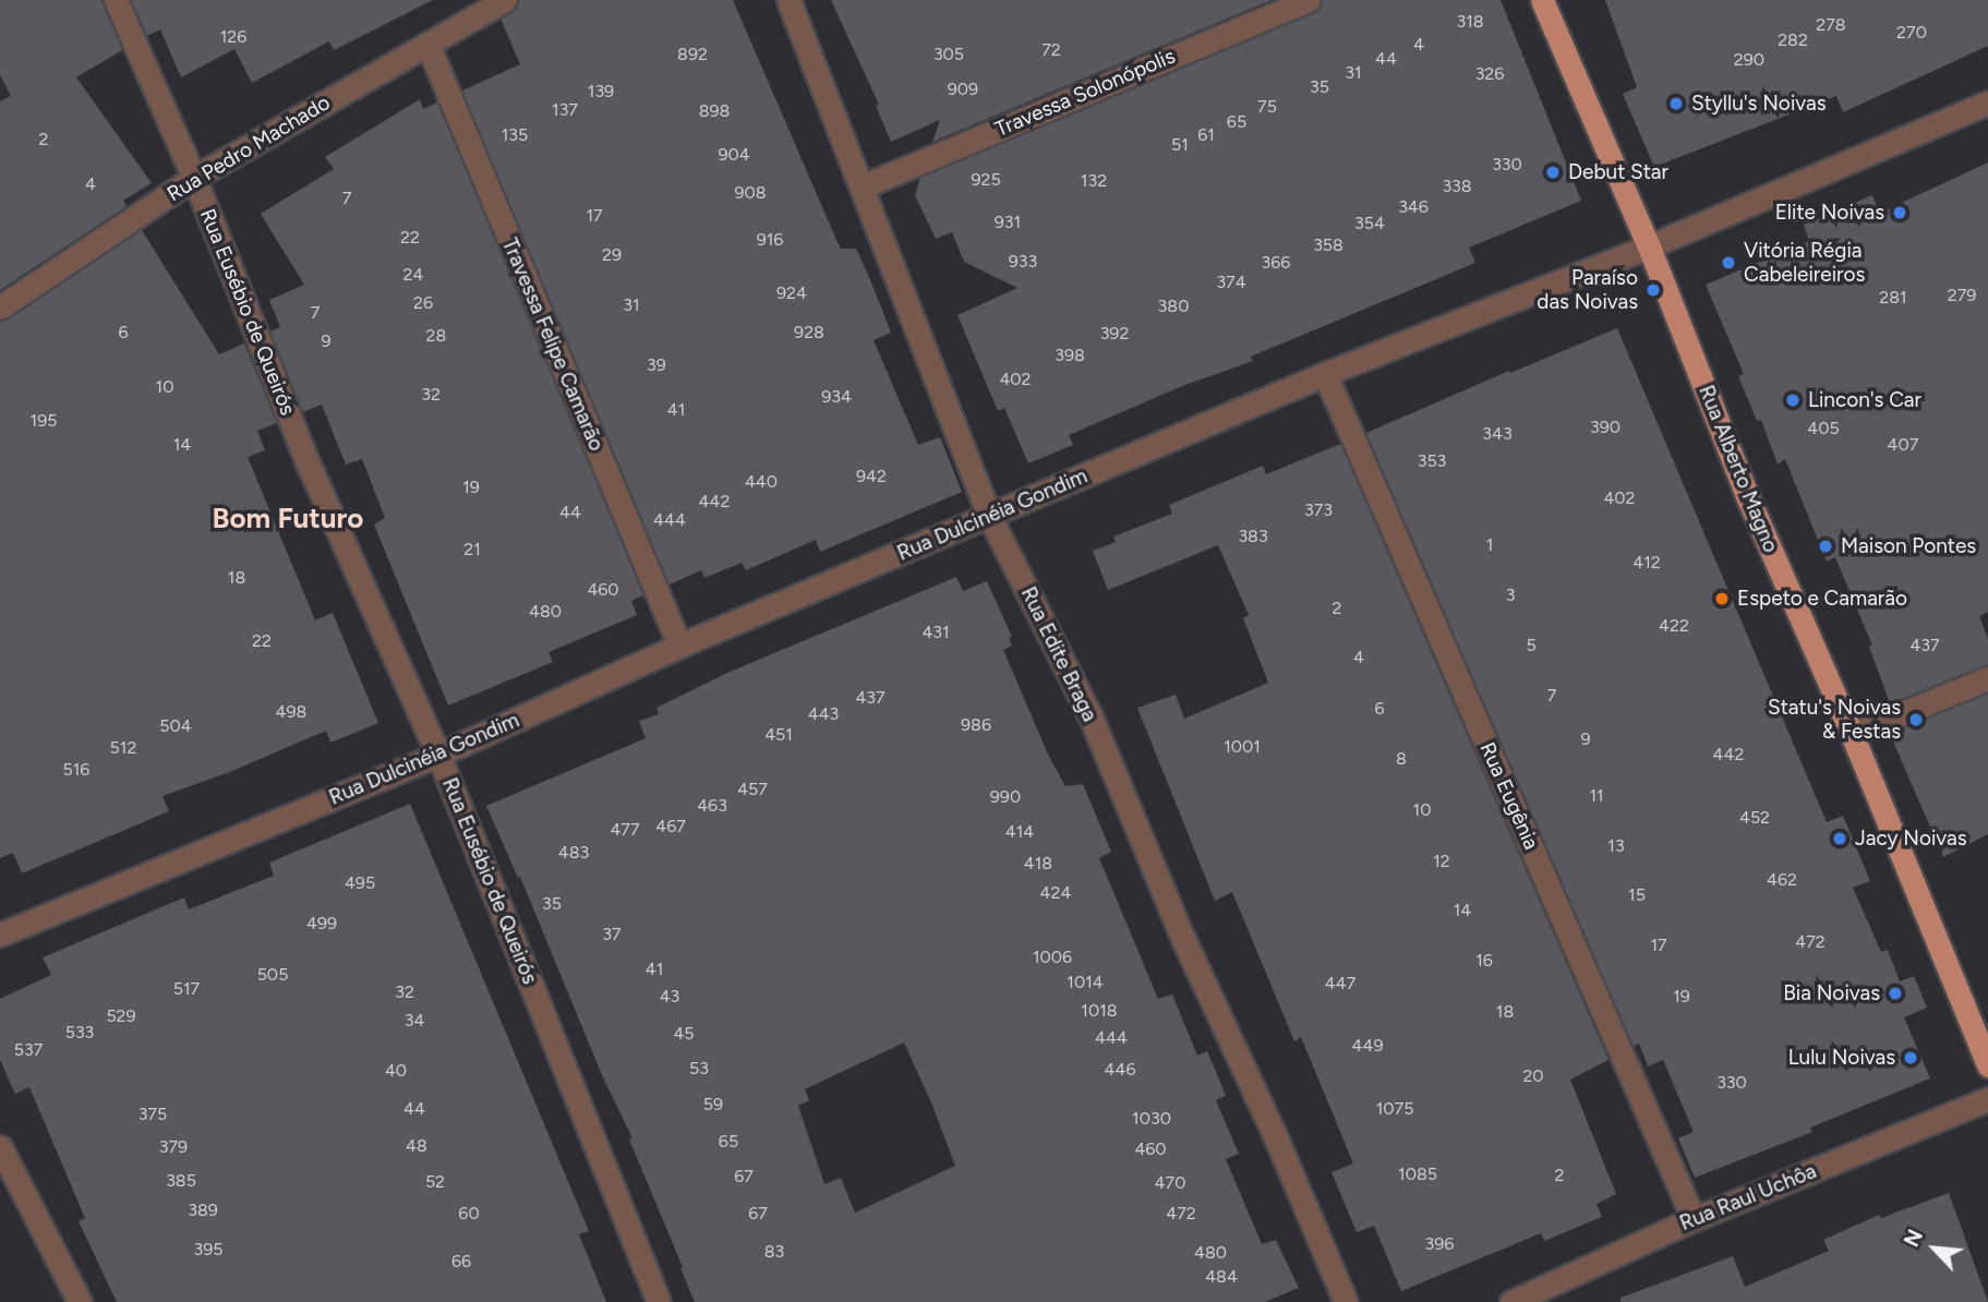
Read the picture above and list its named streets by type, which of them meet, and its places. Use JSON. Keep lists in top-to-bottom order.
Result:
{
  "streets": {
    "main road": ["Rua Alberto Magno"],
    "street": [
      "Travessa Solonópolis",
      "Rua Pedro Machado",
      "Rua Eusébio de Queirós",
      "Travessa Felipe Camarão",
      "Rua Dulcinéia Gondim",
      "Rua Edite Braga",
      "Rua Eugênia",
      "Rua Raul Uchôa"
    ]
  },
  "crossings": [
    ["Travessa Solonópolis", "Rua Edite Braga"],
    ["Rua Pedro Machado", "Rua Eusébio de Queirós"],
    ["Rua Pedro Machado", "Travessa Felipe Camarão"],
    ["Rua Eusébio de Queirós", "Rua Dulcinéia Gondim"],
    ["Travessa Felipe Camarão", "Rua Dulcinéia Gondim"],
    ["Rua Alberto Magno", "Rua Dulcinéia Gondim"],
    ["Rua Dulcinéia Gondim", "Rua Edite Braga"],
    ["Rua Dulcinéia Gondim", "Rua Eugênia"],
    ["Rua Eugênia", "Rua Raul Uchôa"]
  ],
  "districts": ["Bom Futuro"],
  "places": [
    "Styllu's Noivas",
    "Debut Star",
    "Elite Noivas",
    "Vitória Régia Cabeleireiros",
    "Paraíso das Noivas",
    "Lincon's Car",
    "Maison Pontes",
    "Espeto e Camarão",
    "Statu's Noivas & Festas",
    "Jacy Noivas",
    "Bia Noivas",
    "Lulu Noivas"
  ],
  "house_numbers": [
    "318",
    "278",
    "270",
    "126",
    "282",
    "4",
    "72",
    "892",
    "305",
    "44",
    "290",
    "31",
    "326",
    "35",
    "909",
    "139",
    "75",
    "137",
    "898",
    "65",
    "135",
    "61",
    "2",
    "51",
    "904",
    "330",
    "925",
    "132",
    "4",
    "338",
    "908",
    "7",
    "346",
    "17",
    "931",
    "354",
    "22",
    "916",
    "358",
    "29",
    "933",
    "366",
    "24",
    "374",
    "924",
    "279",
    "281",
    "26",
    "31",
    "380",
    "7",
    "6",
    "928",
    "392",
    "28",
    "9",
    "398",
    "39",
    "402",
    "10",
    "32",
    "934",
    "41",
    "195",
    "390",
    "405",
    "343",
    "14",
    "407",
    "353",
    "942",
    "440",
    "19",
    "402",
    "442",
    "373",
    "44",
    "444",
    "383",
    "1",
    "21",
    "412",
    "18",
    "460",
    "3",
    "2",
    "480",
    "422",
    "431",
    "22",
    "5",
    "437",
    "4",
    "7",
    "437",
    "6",
    "498",
    "443",
    "986",
    "504",
    "451",
    "9",
    "1001",
    "512",
    "442",
    "8",
    "516",
    "457",
    "11",
    "990",
    "463",
    "10",
    "452",
    "467",
    "477",
    "414",
    "13",
    "483",
    "12",
    "418",
    "462",
    "495",
    "424",
    "15",
    "35",
    "14",
    "499",
    "37",
    "472",
    "17",
    "1006",
    "16",
    "41",
    "505",
    "1014",
    "447",
    "517",
    "32",
    "43",
    "19",
    "1018",
    "18",
    "529",
    "34",
    "533",
    "45",
    "444",
    "449",
    "537",
    "53",
    "446",
    "40",
    "20",
    "330",
    "59",
    "44",
    "1075",
    "375",
    "1030",
    "65",
    "48",
    "379",
    "460",
    "1085",
    "2",
    "67",
    "385",
    "52",
    "470",
    "389",
    "60",
    "67",
    "472",
    "396",
    "395",
    "83",
    "480",
    "66",
    "484"
  ],
  "north": "top left"
}
